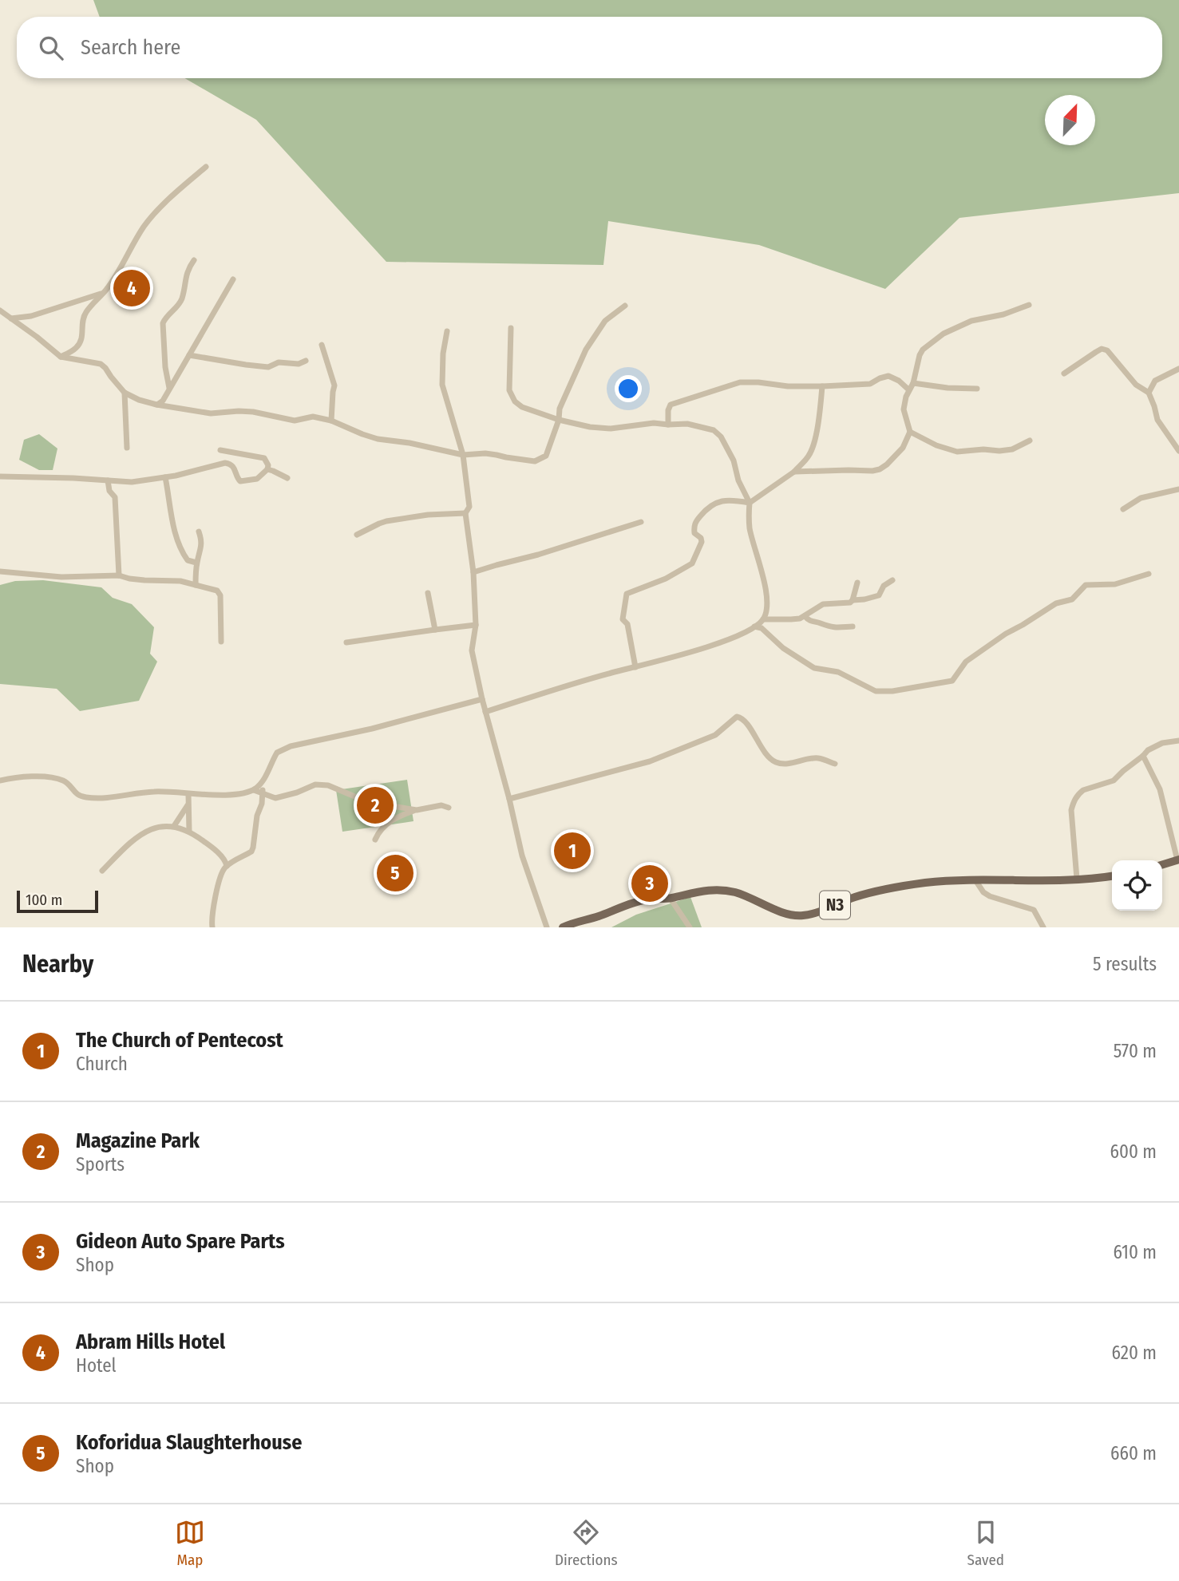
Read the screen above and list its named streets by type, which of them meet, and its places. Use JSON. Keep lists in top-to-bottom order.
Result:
{
  "streets": {
    "main road": ["N3"]
  },
  "scale_bar": "100 m",
  "north": "top right",
  "page": {
    "search": "Search here",
    "pins": [
      "4",
      "2",
      "1",
      "5",
      "3"
    ],
    "scale": "100 m",
    "heading": ["Nearby", "5 results"],
    "list": [
      {
        "mark": "1",
        "name": "The Church of Pentecost",
        "note": "Church",
        "value": "570 m"
      },
      {
        "mark": "2",
        "name": "Magazine Park",
        "note": "Sports",
        "value": "600 m"
      },
      {
        "mark": "3",
        "name": "Gideon Auto Spare Parts",
        "note": "Shop",
        "value": "610 m"
      },
      {
        "mark": "4",
        "name": "Abram Hills Hotel",
        "note": "Hotel",
        "value": "620 m"
      },
      {
        "mark": "5",
        "name": "Koforidua Slaughterhouse",
        "note": "Shop",
        "value": "660 m"
      }
    ],
    "nav": ["Map", "Directions", "Saved"]
  }
}
